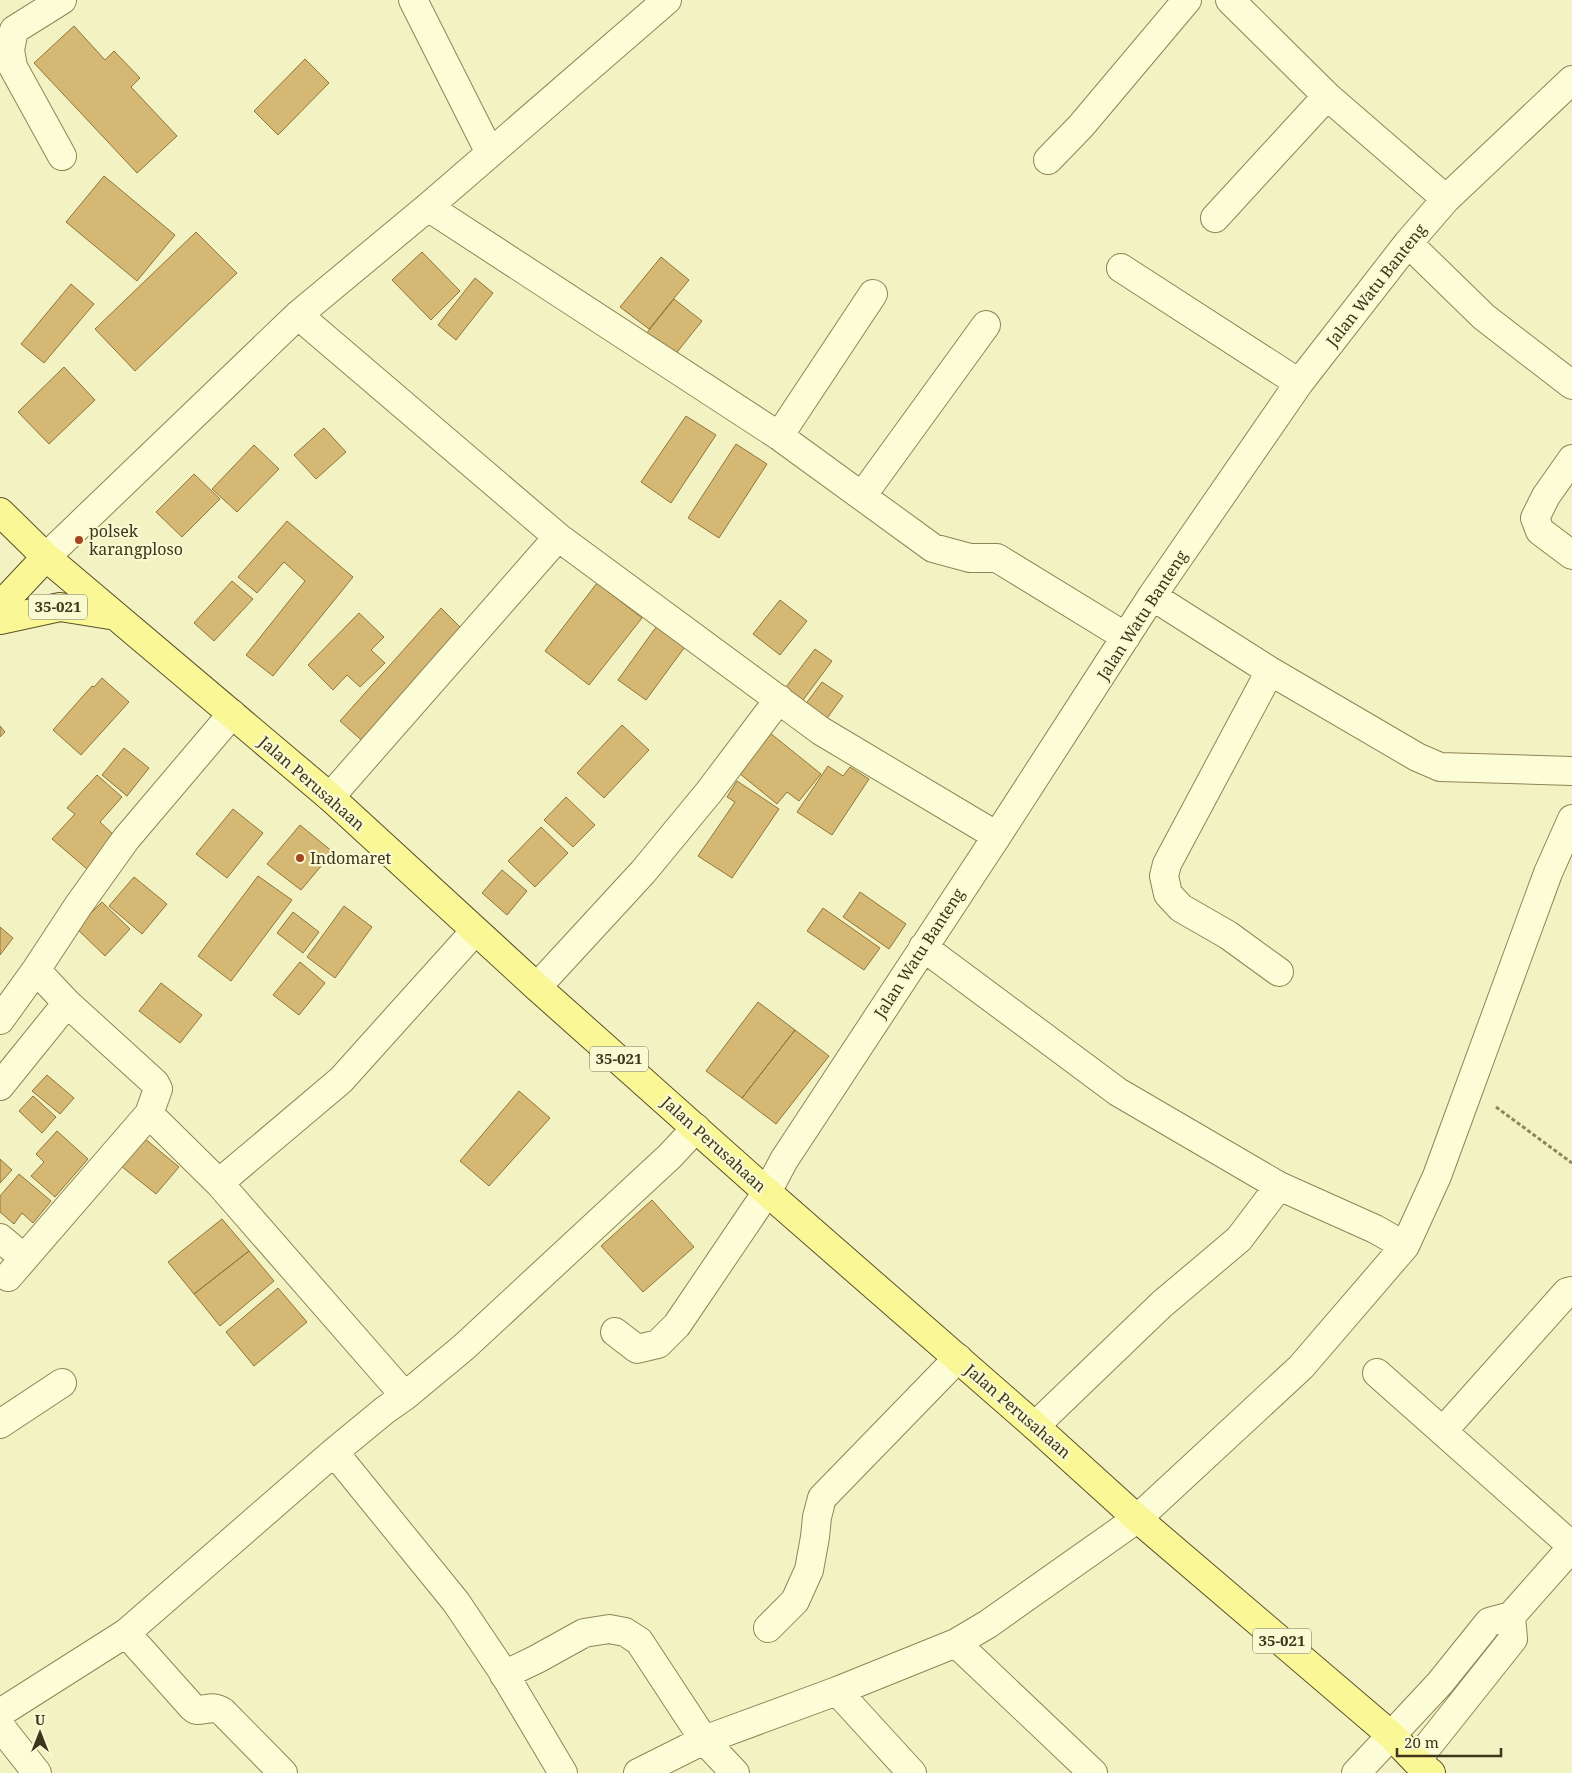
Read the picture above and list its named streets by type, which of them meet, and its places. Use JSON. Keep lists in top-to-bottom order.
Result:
{
  "streets": {
    "main road": ["35-021", "Jalan Perusahaan"],
    "street": ["Jalan Watu Banteng"]
  },
  "crossings": [
    ["Jalan Watu Banteng", "Jalan Perusahaan"],
    ["35-021", "Jalan Perusahaan"]
  ],
  "places": ["polsek karangploso", "Indomaret"],
  "scale_bar": "20 m",
  "north": "top"
}
